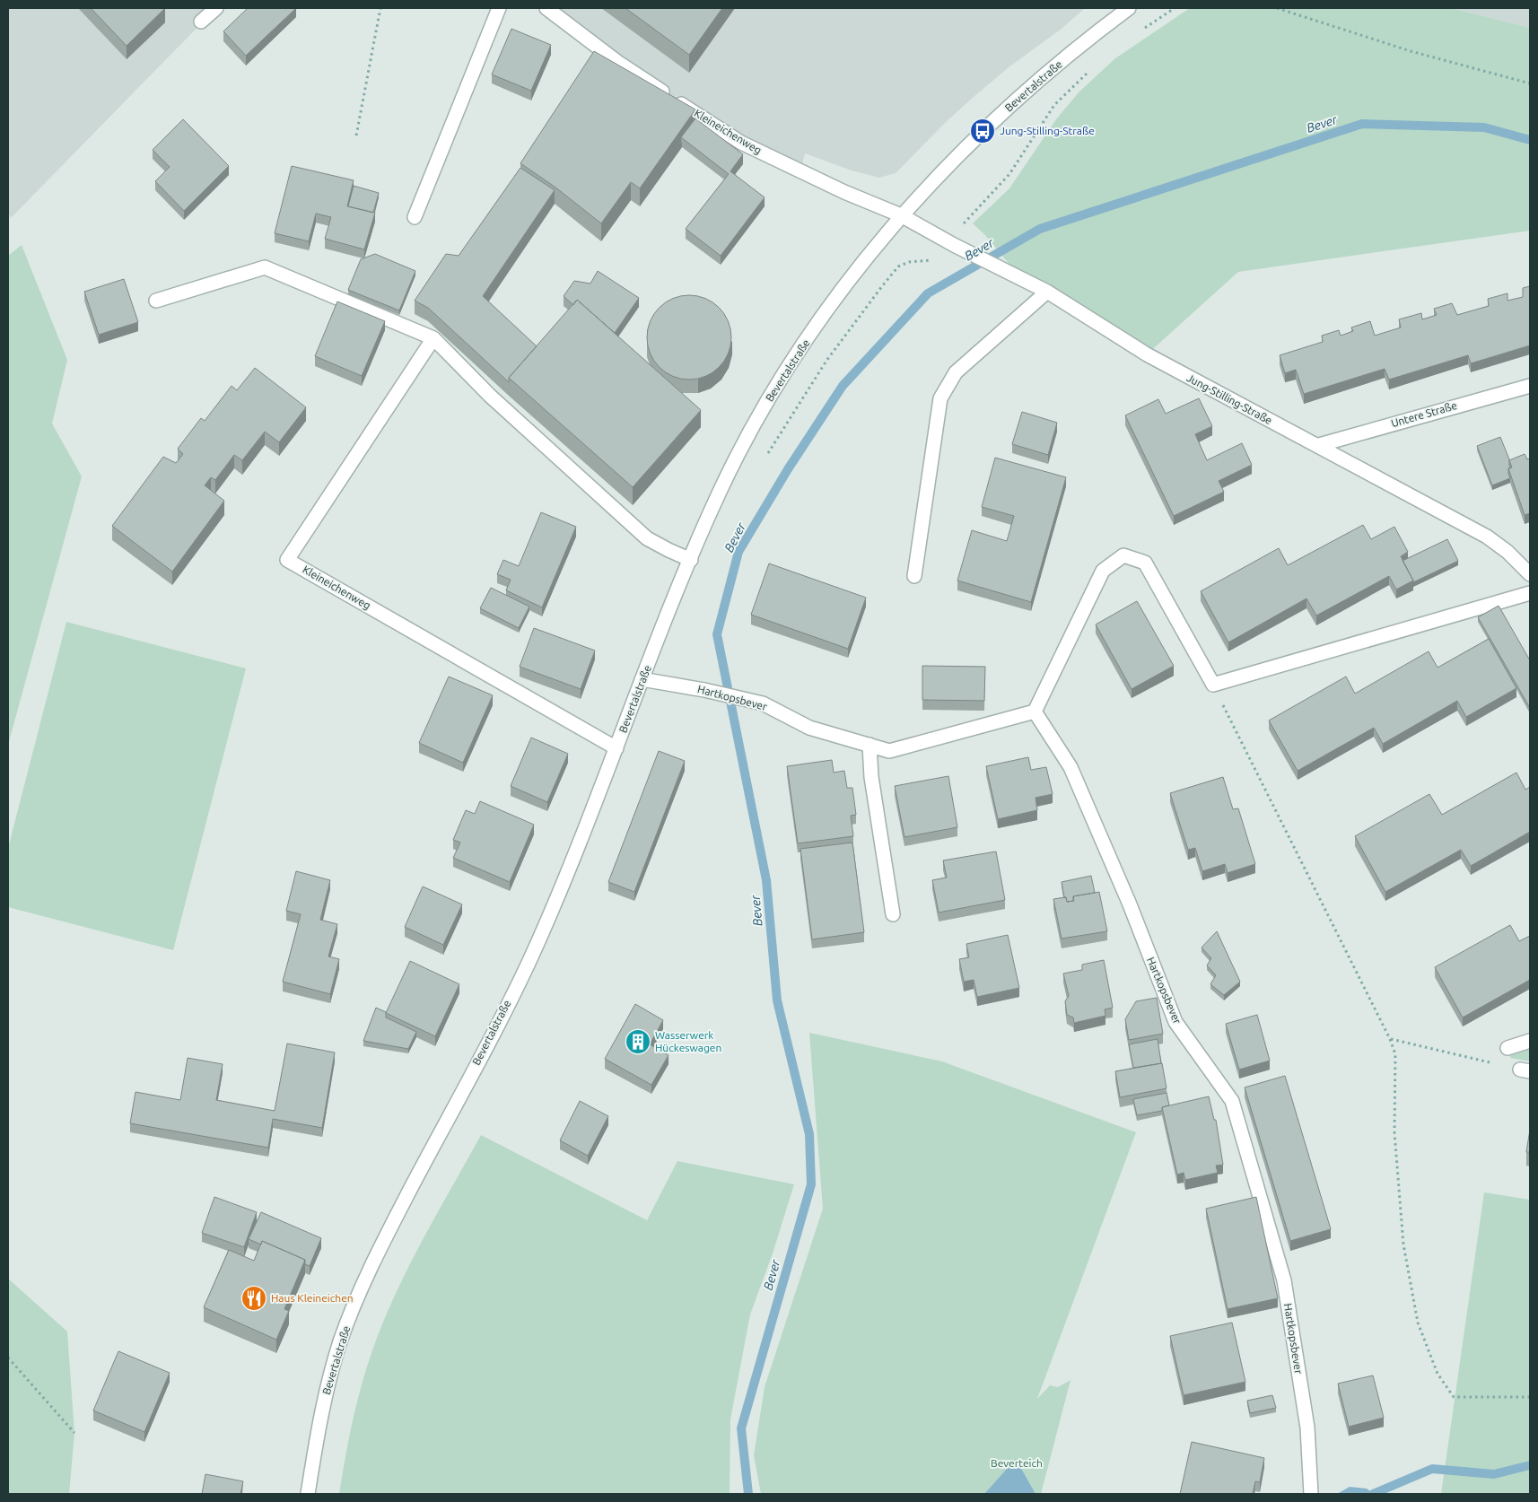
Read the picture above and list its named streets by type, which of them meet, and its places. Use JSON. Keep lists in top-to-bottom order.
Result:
{
  "streets": {
    "street": [
      "Bevertalstraße",
      "Kleineichenweg",
      "Jung-Stilling-Straße",
      "Untere Straße",
      "Hartkopsbever"
    ]
  },
  "crossings": [
    ["Bevertalstraße", "Kleineichenweg"],
    ["Bevertalstraße", "Jung-Stilling-Straße"],
    ["Bevertalstraße", "Hartkopsbever"],
    ["Kleineichenweg", "Jung-Stilling-Straße"],
    ["Jung-Stilling-Straße", "Untere Straße"]
  ],
  "water": ["Bever"],
  "parks": ["Beverteich"],
  "places": {
    "bus stop": ["Jung-Stilling-Straße"],
    "building": ["Wasserwerk Hückeswagen"],
    "restaurant": ["Haus Kleineichen"]
  }
}
